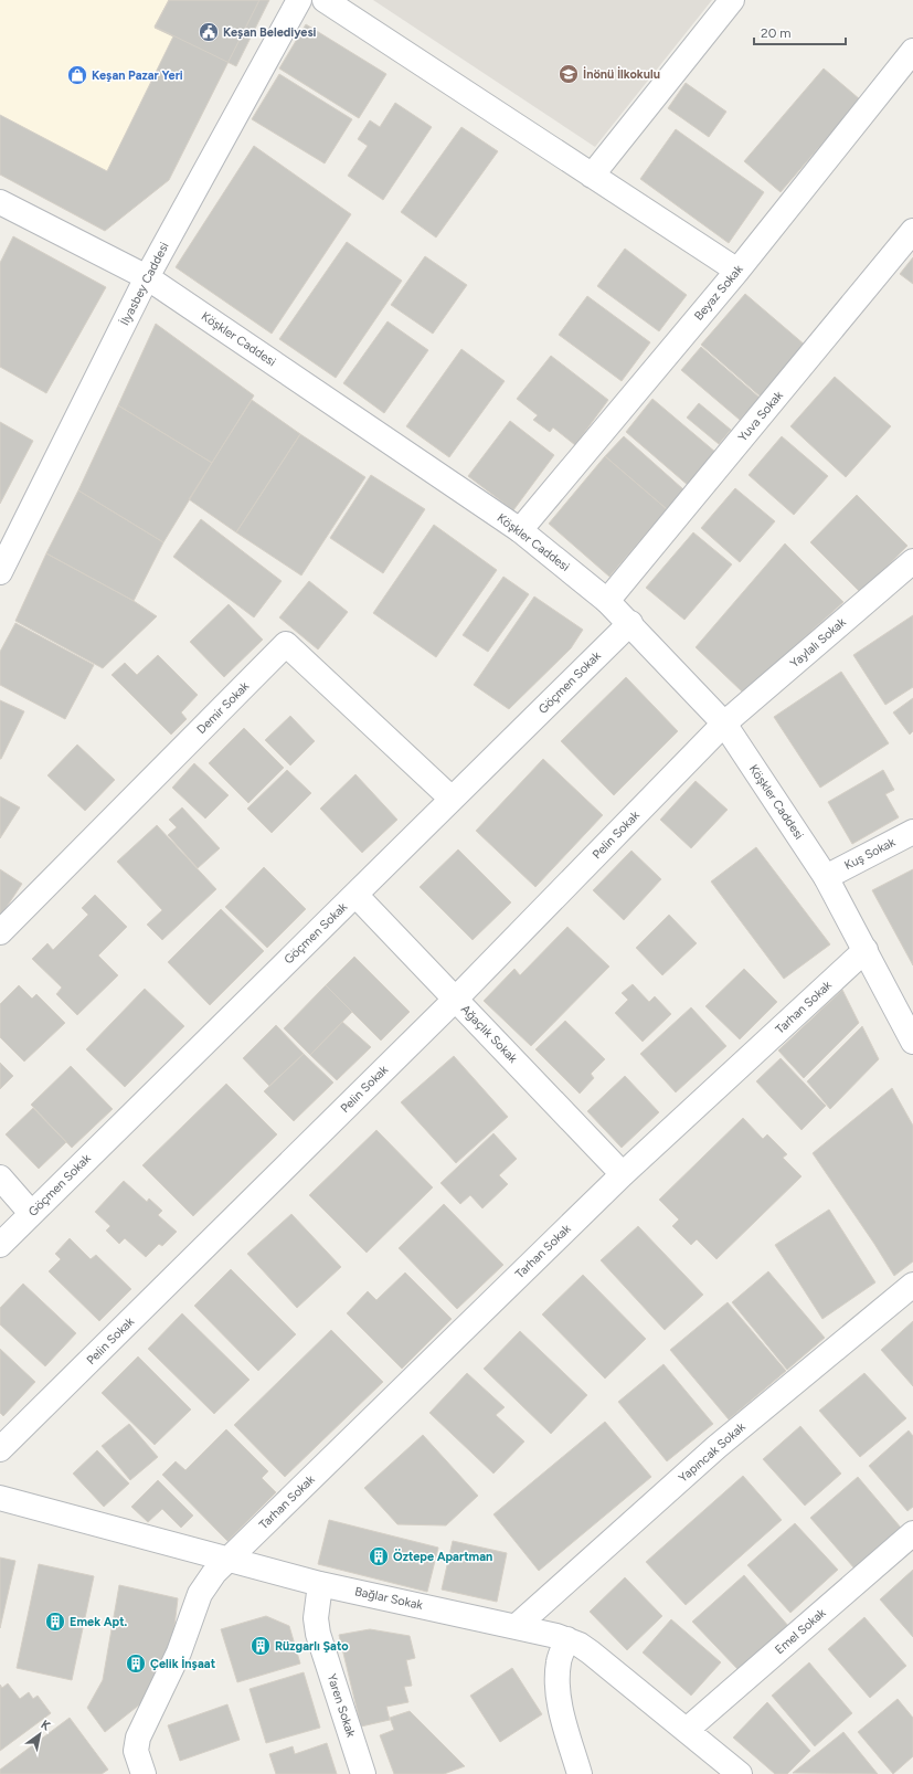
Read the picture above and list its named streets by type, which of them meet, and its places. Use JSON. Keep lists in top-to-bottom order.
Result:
{
  "streets": {
    "street": [
      "İlyasbey Caddesi",
      "Beyaz Sokak",
      "Köşkler Caddesi",
      "Yuva Sokak",
      "Yaylalı Sokak",
      "Göçmen Sokak",
      "Demir Sokak",
      "Pelin Sokak",
      "Kuş Sokak",
      "Tarhan Sokak",
      "Ağaçlık Sokak",
      "Yapıncak Sokak",
      "Bağlar Sokak",
      "Emel Sokak",
      "Yaren Sokak"
    ]
  },
  "crossings": [
    ["İlyasbey Caddesi", "Köşkler Caddesi"],
    ["Beyaz Sokak", "Köşkler Caddesi"],
    ["Köşkler Caddesi", "Yuva Sokak"],
    ["Köşkler Caddesi", "Yaylalı Sokak"],
    ["Köşkler Caddesi", "Göçmen Sokak"],
    ["Köşkler Caddesi", "Pelin Sokak"],
    ["Köşkler Caddesi", "Kuş Sokak"],
    ["Köşkler Caddesi", "Tarhan Sokak"],
    ["Yaylalı Sokak", "Pelin Sokak"],
    ["Göçmen Sokak", "Demir Sokak"],
    ["Göçmen Sokak", "Ağaçlık Sokak"],
    ["Pelin Sokak", "Ağaçlık Sokak"],
    ["Tarhan Sokak", "Ağaçlık Sokak"],
    ["Tarhan Sokak", "Bağlar Sokak"],
    ["Yapıncak Sokak", "Bağlar Sokak"],
    ["Bağlar Sokak", "Emel Sokak"],
    ["Bağlar Sokak", "Yaren Sokak"]
  ],
  "places": {
    "public building": ["Keşan Belediyesi"],
    "school or university": ["İnönü İlkokulu"],
    "shop": ["Keşan Pazar Yeri"],
    "building": [
      "Öztepe Apartman",
      "Emek Apt.",
      "Rüzgarlı Şato",
      "Çelik İnşaat"
    ]
  },
  "scale_bar": "20 m",
  "north": "top right"
}
